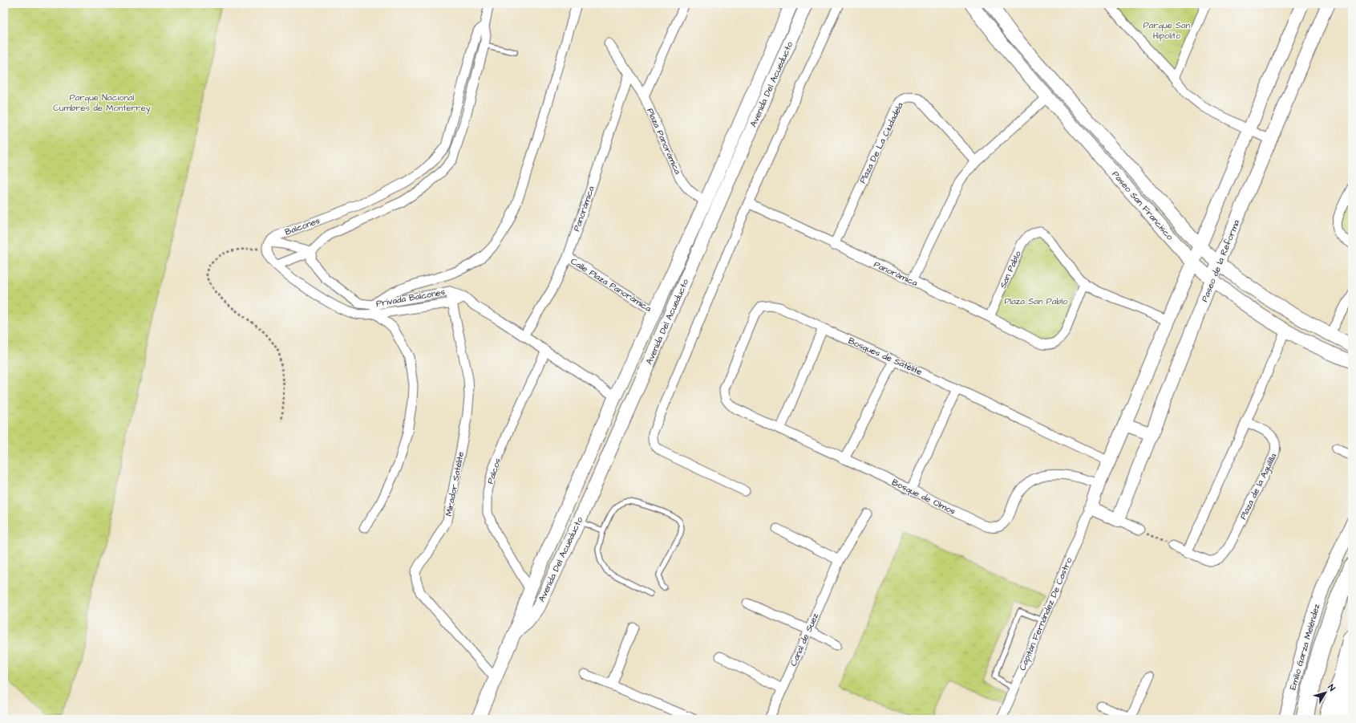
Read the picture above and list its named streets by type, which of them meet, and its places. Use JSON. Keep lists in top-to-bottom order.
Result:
{
  "streets": {
    "street": [
      "Avenida Del Acueducto",
      "Plaza Panorámica",
      "Plaza De La Ciudadela",
      "Paseo San Francisco",
      "Panorámica",
      "Balcones",
      "Paseo de la Reforma",
      "San Pablo",
      "Calle Plaza Panorámica",
      "Privada Balcones",
      "Bosques de Satélite",
      "Palcos",
      "Mirador Satélite",
      "Plaza de la Aguililla",
      "Bosque de Olmos",
      "Capitán Fernández De Castro",
      "Canal de Suez",
      "Emilio Garza Meléndez"
    ]
  },
  "crossings": [
    ["Avenida Del Acueducto", "Plaza Panorámica"],
    ["Avenida Del Acueducto", "Calle Plaza Panorámica"],
    ["Avenida Del Acueducto", "Privada Balcones"],
    ["Avenida Del Acueducto", "Palcos"],
    ["Avenida Del Acueducto", "Mirador Satélite"],
    ["Plaza Panorámica", "Panorámica"],
    ["Plaza De La Ciudadela", "Panorámica"],
    ["Paseo San Francisco", "Paseo de la Reforma"],
    ["Panorámica", "San Pablo"],
    ["Panorámica", "Calle Plaza Panorámica"],
    ["Panorámica", "Privada Balcones"],
    ["Balcones", "Privada Balcones"],
    ["Privada Balcones", "Palcos"],
    ["Privada Balcones", "Mirador Satélite"],
    ["Bosques de Satélite", "Bosque de Olmos"]
  ],
  "parks": ["Parque San Hipolito", "Parque Nacional Cumbres de Monterrey", "Plaza San Pablo"],
  "north": "top right"
}
